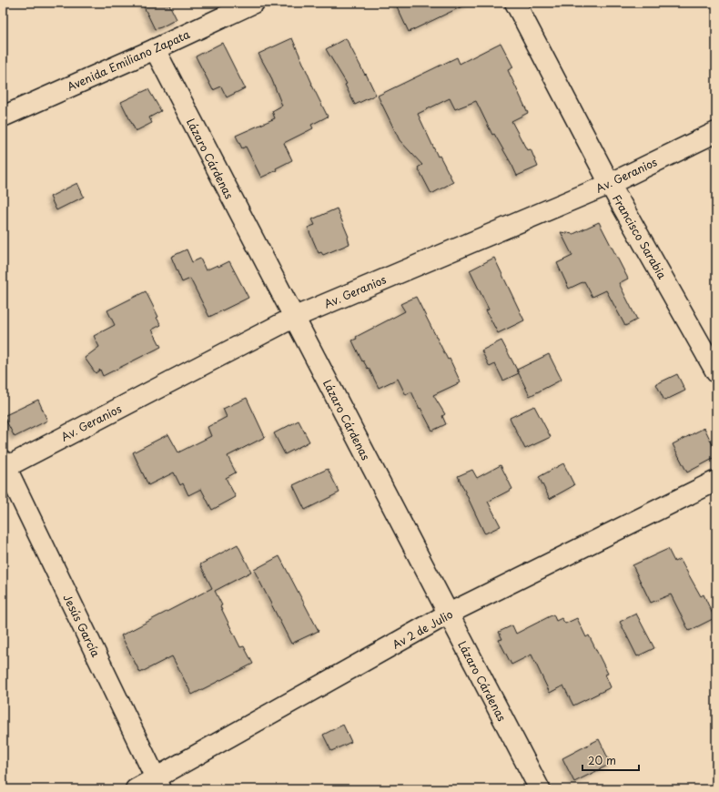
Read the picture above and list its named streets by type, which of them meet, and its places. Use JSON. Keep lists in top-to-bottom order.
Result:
{
  "streets": {
    "street": [
      "Avenida Emiliano Zapata",
      "Lázaro Cárdenas",
      "Av. Geranios",
      "Francisco Sarabia",
      "Jesús García",
      "Av 2 de Julio"
    ]
  },
  "crossings": [
    ["Avenida Emiliano Zapata", "Lázaro Cárdenas"],
    ["Lázaro Cárdenas", "Av. Geranios"],
    ["Lázaro Cárdenas", "Av 2 de Julio"],
    ["Av. Geranios", "Francisco Sarabia"],
    ["Av. Geranios", "Jesús García"],
    ["Jesús García", "Av 2 de Julio"]
  ],
  "scale_bar": "20 m"
}
